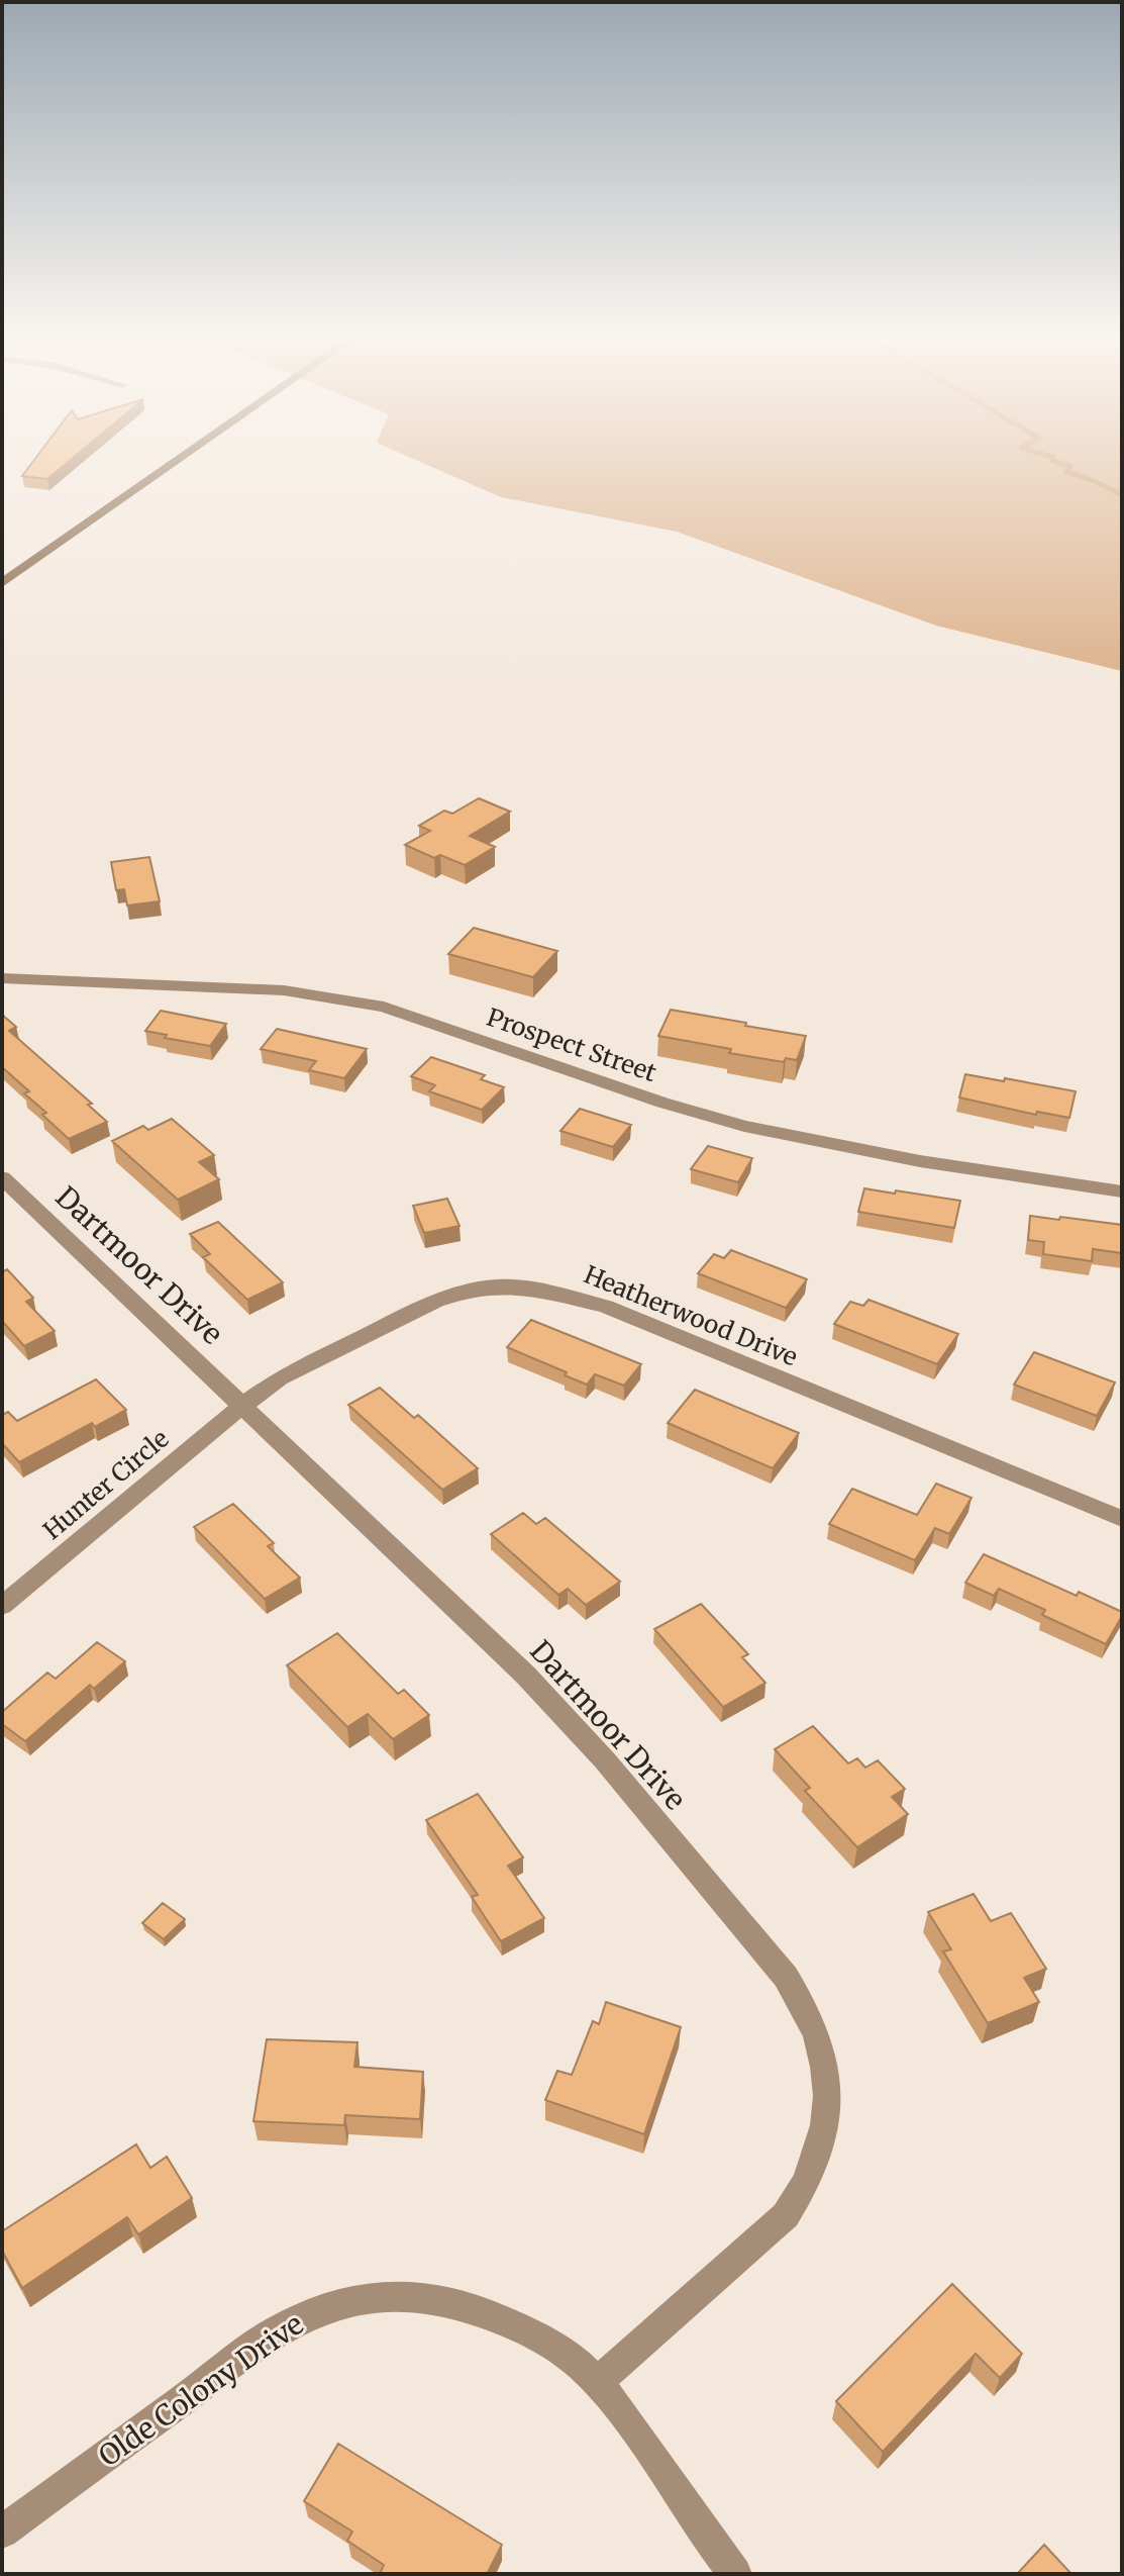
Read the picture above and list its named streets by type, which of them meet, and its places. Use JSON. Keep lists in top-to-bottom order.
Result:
{
  "streets": {
    "street": [
      "Prospect Street",
      "Dartmoor Drive",
      "Heatherwood Drive",
      "Hunter Circle",
      "Olde Colony Drive"
    ]
  },
  "crossings": [
    ["Dartmoor Drive", "Heatherwood Drive"],
    ["Dartmoor Drive", "Hunter Circle"],
    ["Dartmoor Drive", "Olde Colony Drive"],
    ["Heatherwood Drive", "Hunter Circle"]
  ]
}
